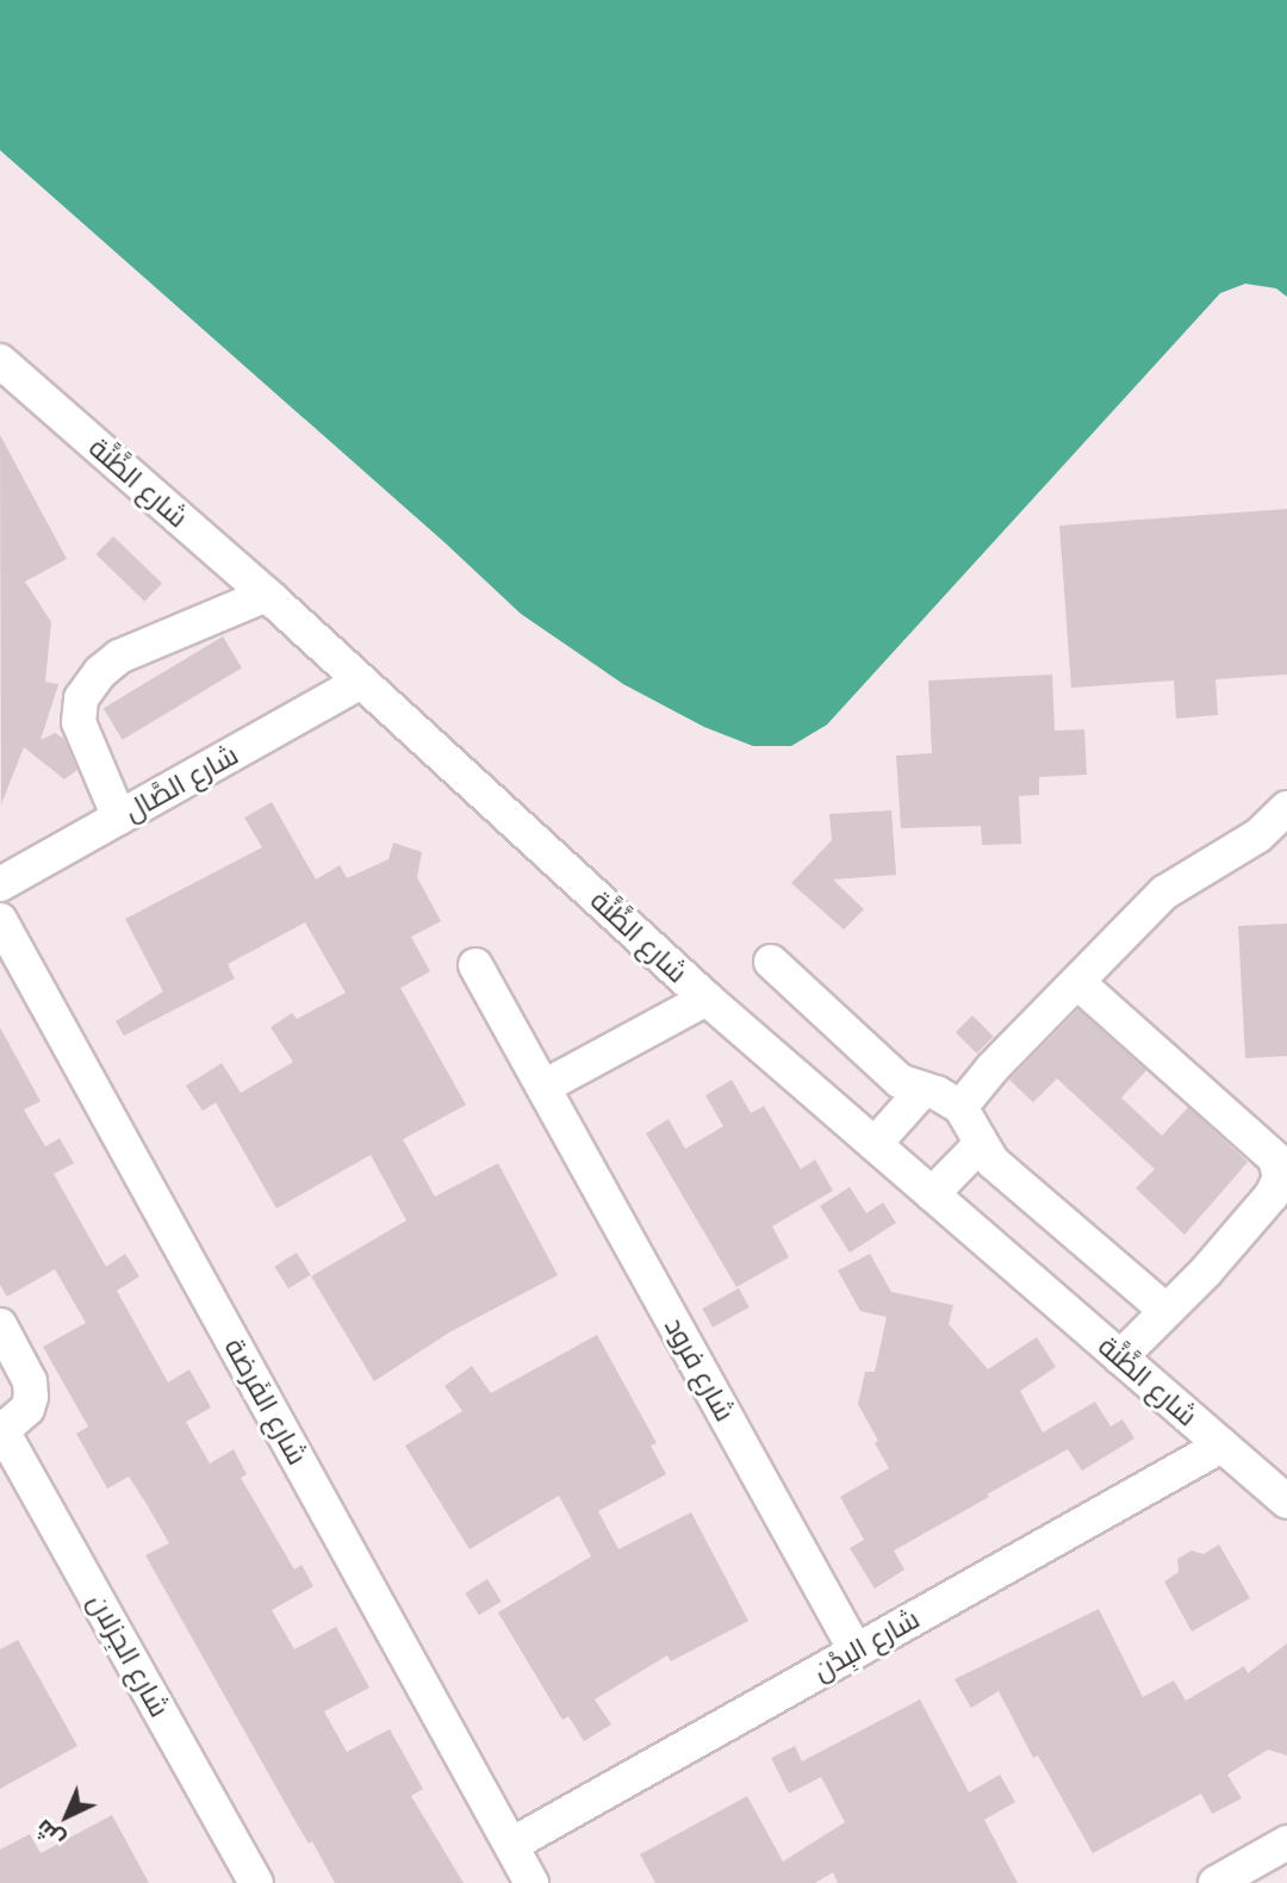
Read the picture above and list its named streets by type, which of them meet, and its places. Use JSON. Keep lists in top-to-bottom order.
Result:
{
  "streets": {
    "street": [
      "شارع الظَّنَّة",
      "شارع الصَّال",
      "شارع فرود",
      "شارع الفَرضة",
      "شارع البِدْن",
      "شارع الجِزلان"
    ]
  },
  "crossings": [
    ["شارع الظَّنَّة", "شارع الصَّال"],
    ["شارع الظَّنَّة", "شارع البِدْن"],
    ["شارع فرود", "شارع البِدْن"],
    ["شارع الفَرضة", "شارع البِدْن"]
  ],
  "north": "bottom left"
}
